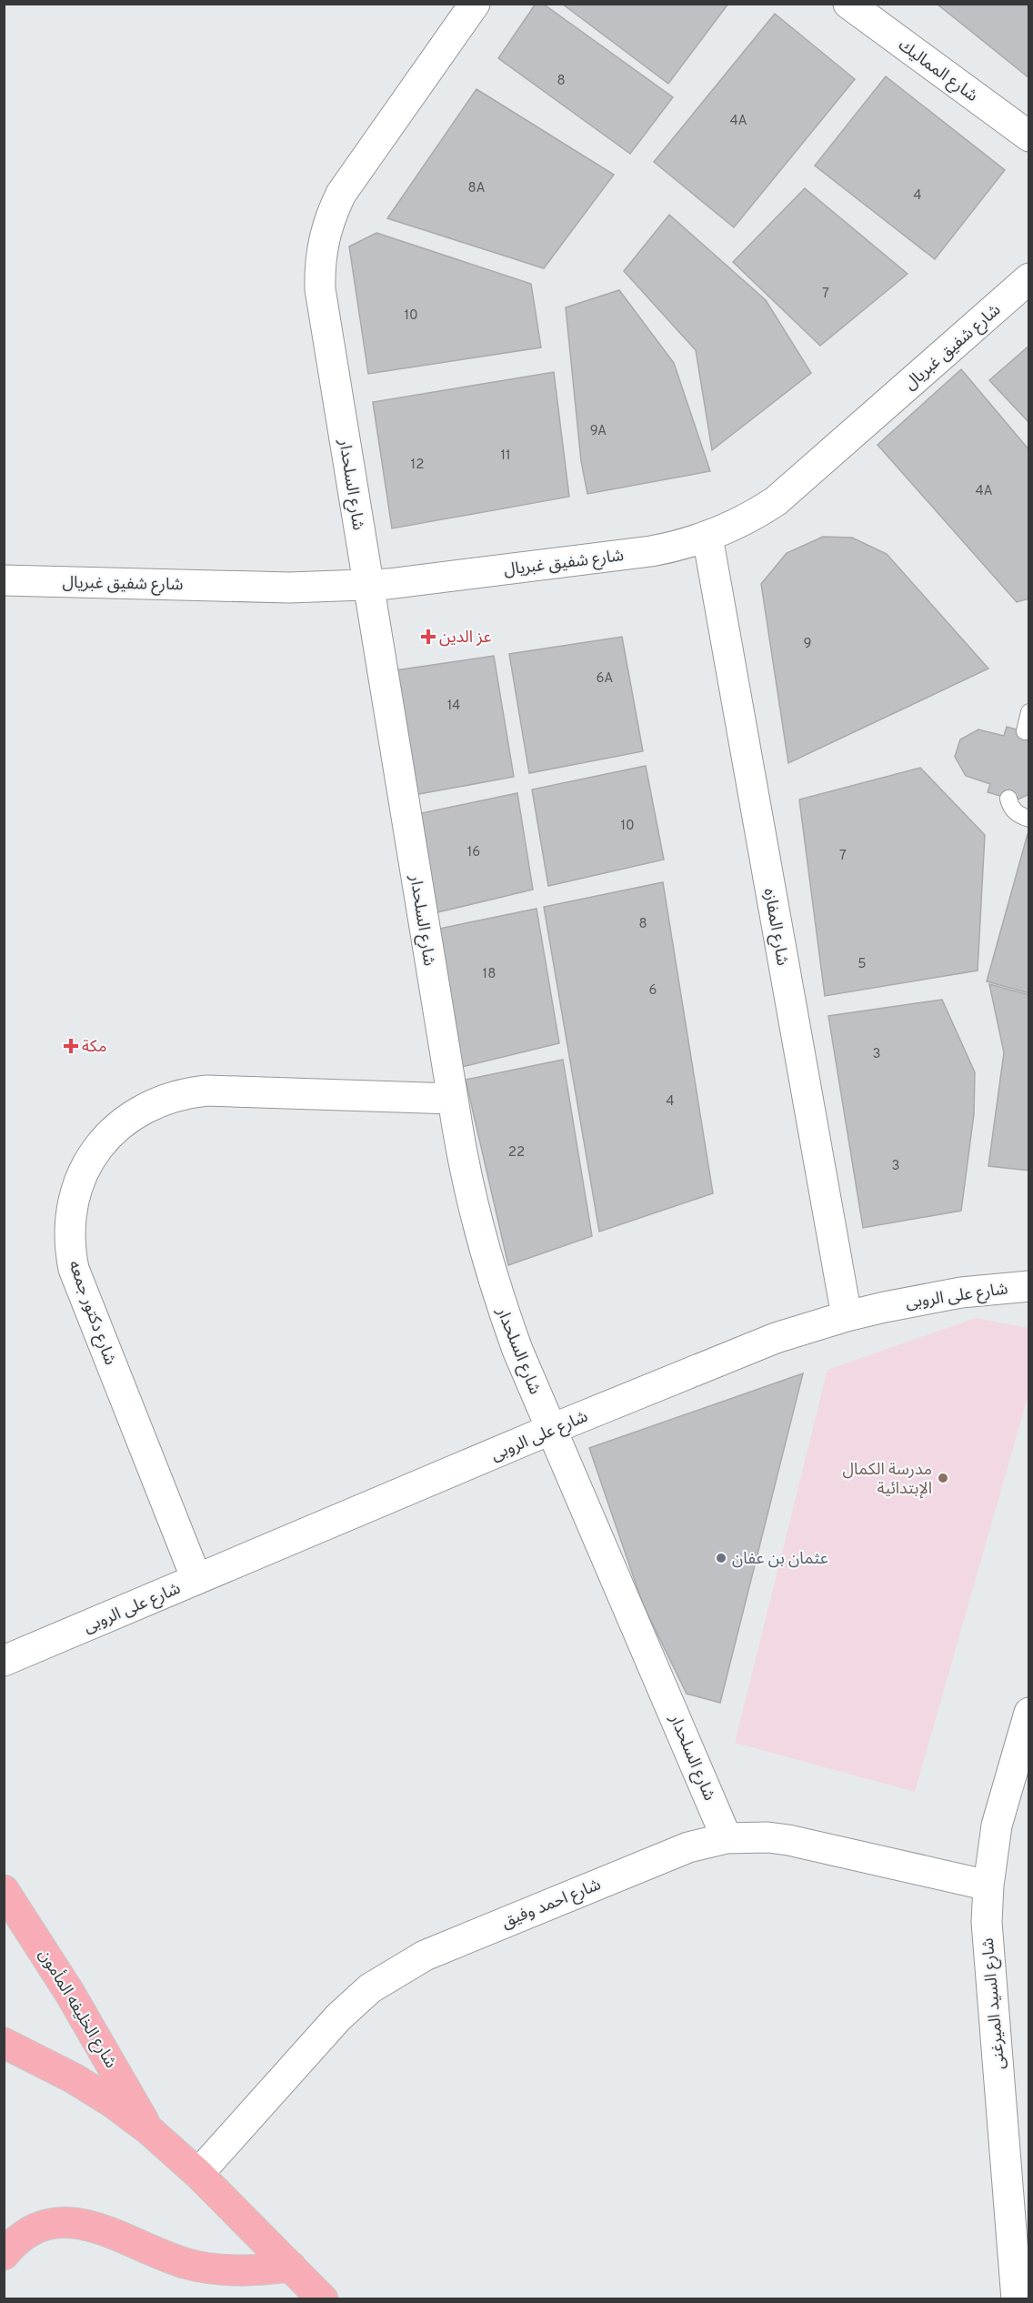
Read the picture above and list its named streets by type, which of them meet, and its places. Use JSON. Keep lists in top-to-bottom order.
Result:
{
  "streets": {
    "main road": ["شارع الخليفه المأمون"],
    "street": [
      "شارع المماليك",
      "شارع شفيق غبريال",
      "شارع السلحدار",
      "شارع المفازه",
      "شارع على الروبى",
      "شارع دكتور جمعه",
      "شارع احمد وفيق",
      "شارع السيد الميرغنى"
    ]
  },
  "crossings": [
    ["شارع شفيق غبريال", "شارع السلحدار"],
    ["شارع شفيق غبريال", "شارع المفازه"],
    ["شارع السلحدار", "شارع على الروبى"],
    ["شارع السلحدار", "شارع دكتور جمعه"],
    ["شارع السلحدار", "شارع احمد وفيق"],
    ["شارع المفازه", "شارع على الروبى"],
    ["شارع على الروبى", "شارع دكتور جمعه"],
    ["شارع احمد وفيق", "شارع السيد الميرغنى"],
    ["شارع احمد وفيق", "شارع الخليفه المأمون"]
  ],
  "places": {
    "health": ["عز الدين", "مكة"],
    "other": ["مدرسة الكمال الإبتدائية", "عثمان بن عفان"]
  },
  "house_numbers": [
    "8",
    "4A",
    "8A",
    "4",
    "7",
    "10",
    "9A",
    "11",
    "12",
    "4A",
    "9",
    "6A",
    "14",
    "10",
    "16",
    "7",
    "8",
    "5",
    "18",
    "6",
    "3",
    "4",
    "22",
    "3"
  ]
}
